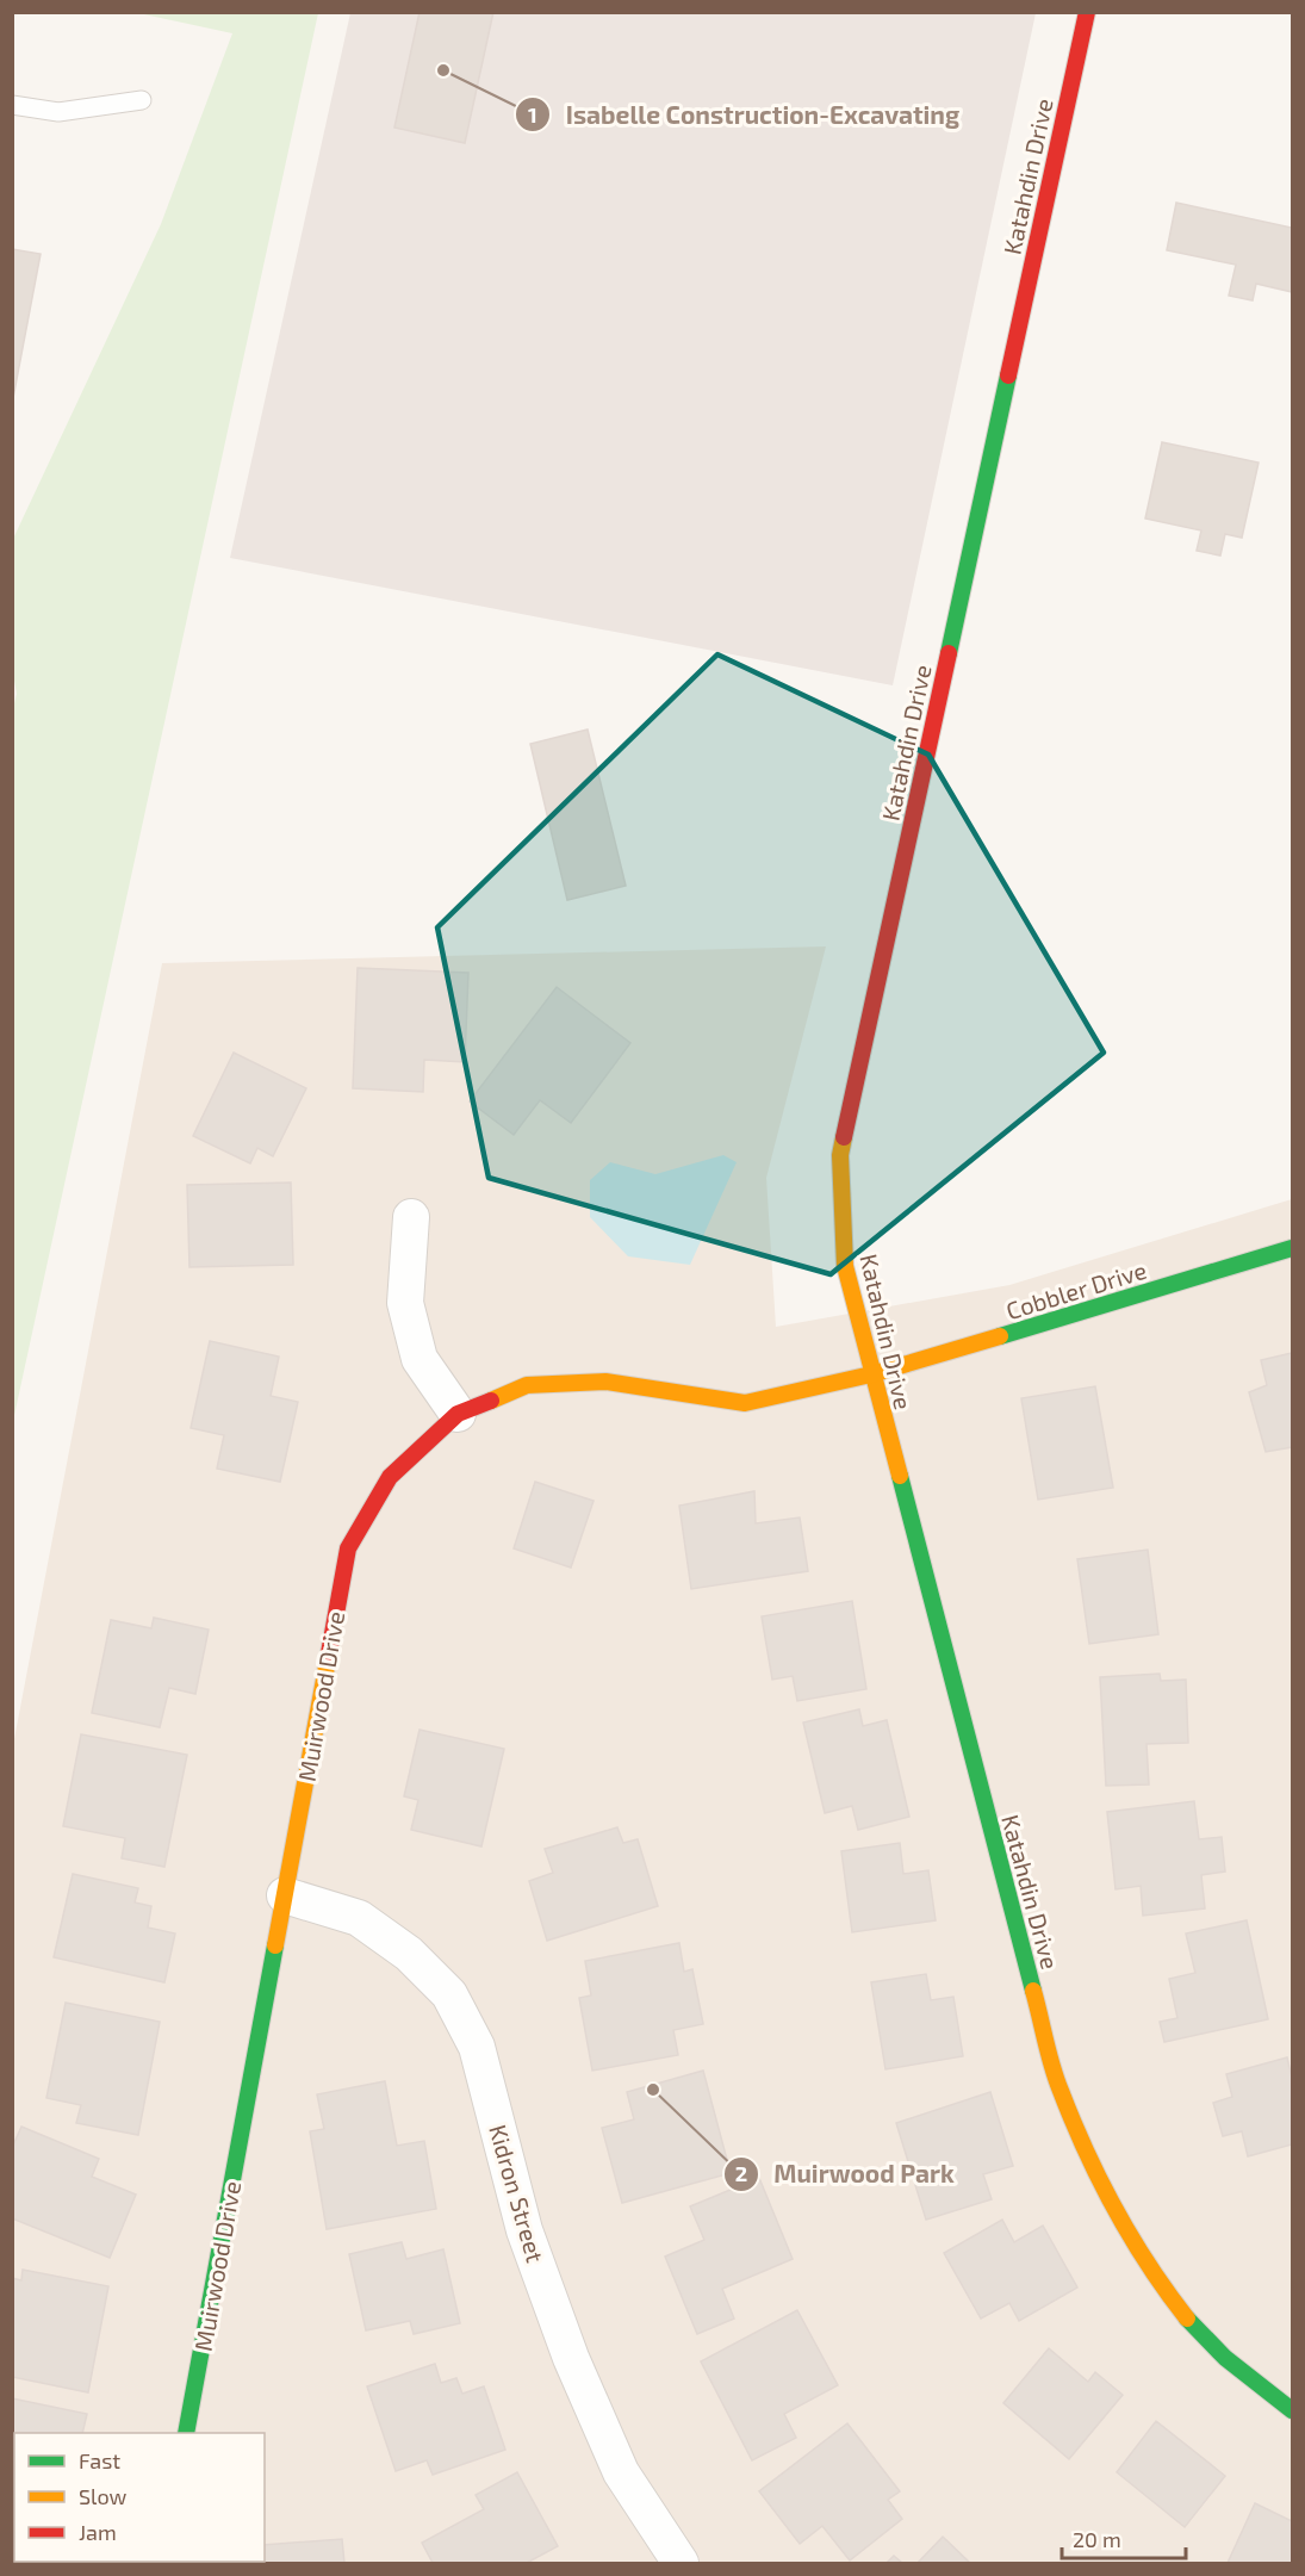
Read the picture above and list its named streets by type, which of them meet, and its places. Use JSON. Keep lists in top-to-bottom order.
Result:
{
  "streets": {
    "street": [
      "Katahdin Drive",
      "Cobbler Drive",
      "Muirwood Drive",
      "Kidron Street"
    ]
  },
  "crossings": [
    ["Katahdin Drive", "Cobbler Drive"],
    ["Katahdin Drive", "Muirwood Drive"],
    ["Cobbler Drive", "Muirwood Drive"],
    ["Muirwood Drive", "Kidron Street"]
  ],
  "places": ["Isabelle Construction-Excavating", "Muirwood Park"],
  "legend": ["Fast", "Slow", "Jam"],
  "scale_bar": "20 m"
}
